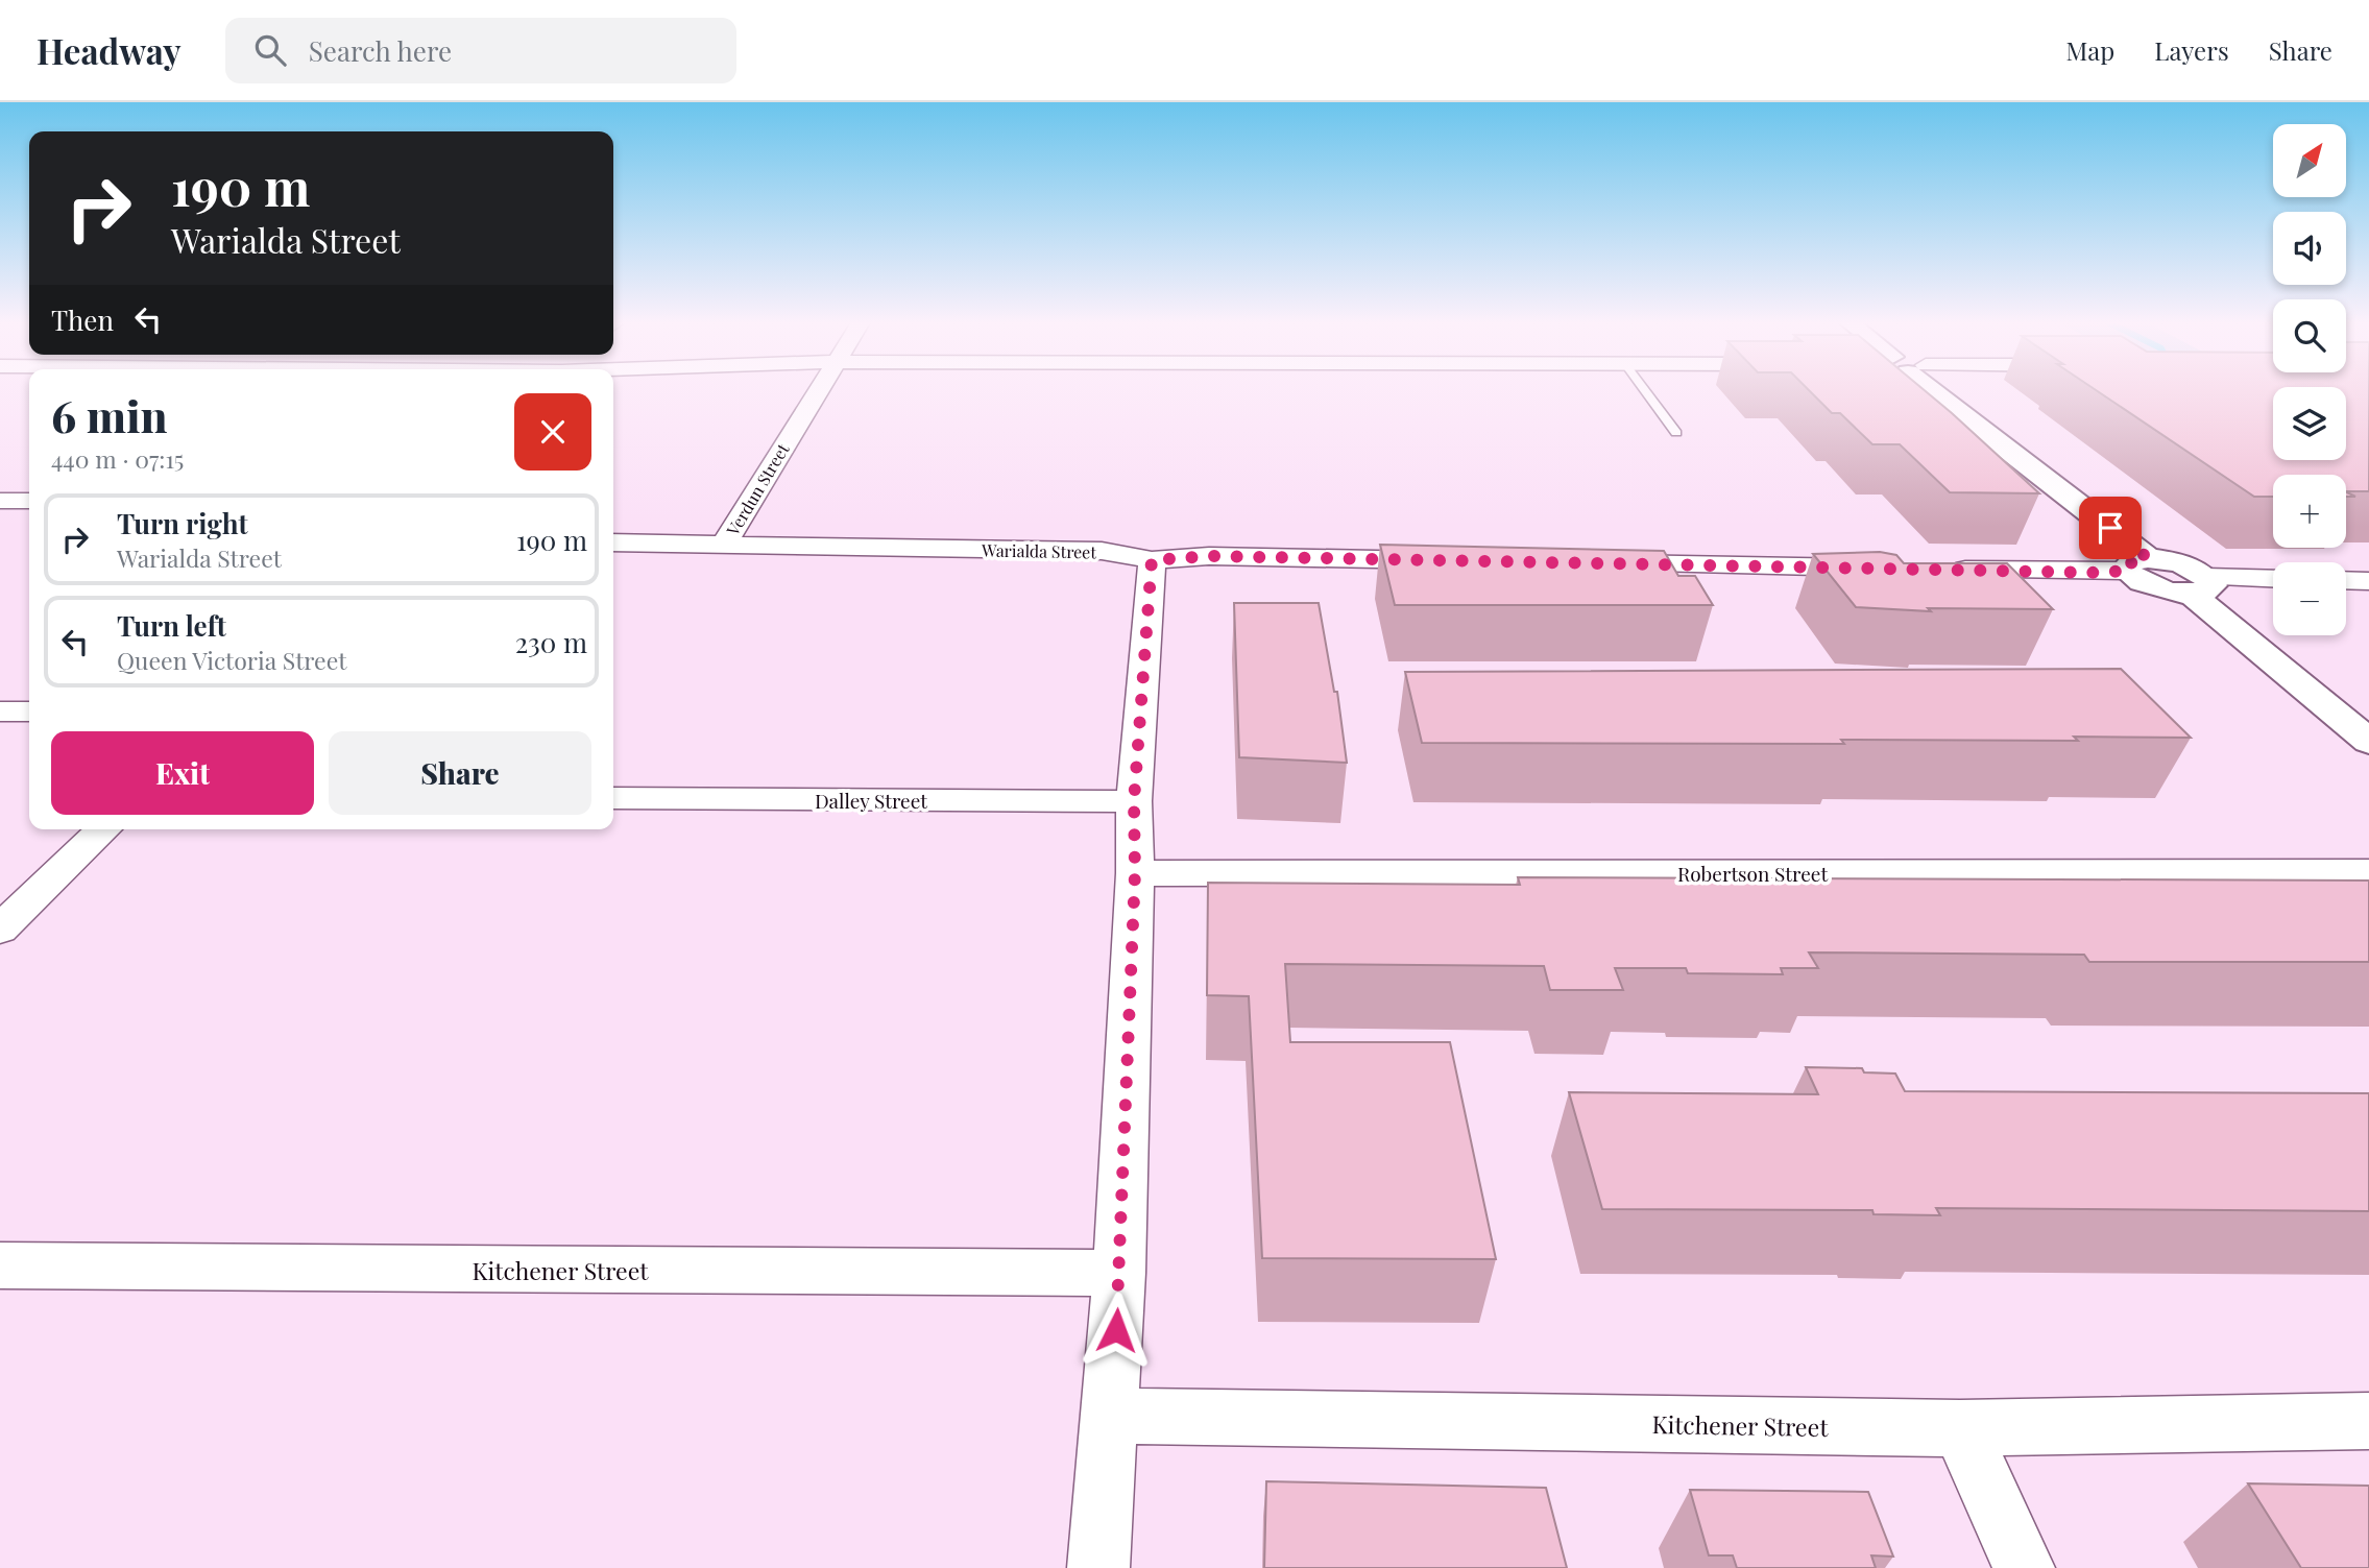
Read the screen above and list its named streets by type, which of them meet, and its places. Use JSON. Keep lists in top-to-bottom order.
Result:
{
  "streets": {
    "street": [
      "Verdun Street",
      "Warialda Street",
      "Dalley Street",
      "Robertson Street",
      "Kitchener Street"
    ]
  },
  "crossings": [
    ["Verdun Street", "Warialda Street"]
  ],
  "north": "top right",
  "page": {
    "header": "Headway",
    "search": "Search here",
    "nav": ["Map", "Layers", "Share"],
    "map_buttons": ["+", "−"],
    "turn": ["190 m", "Warialda Street"],
    "then": "Then",
    "heading": ["6 min", "440 m · 07:15"],
    "list": [
      {
        "name": "Turn right",
        "note": "Warialda Street",
        "value": "190 m"
      },
      {
        "name": "Turn left",
        "note": "Queen Victoria Street",
        "value": "230 m"
      }
    ],
    "buttons": ["Exit", "Share"]
  }
}
